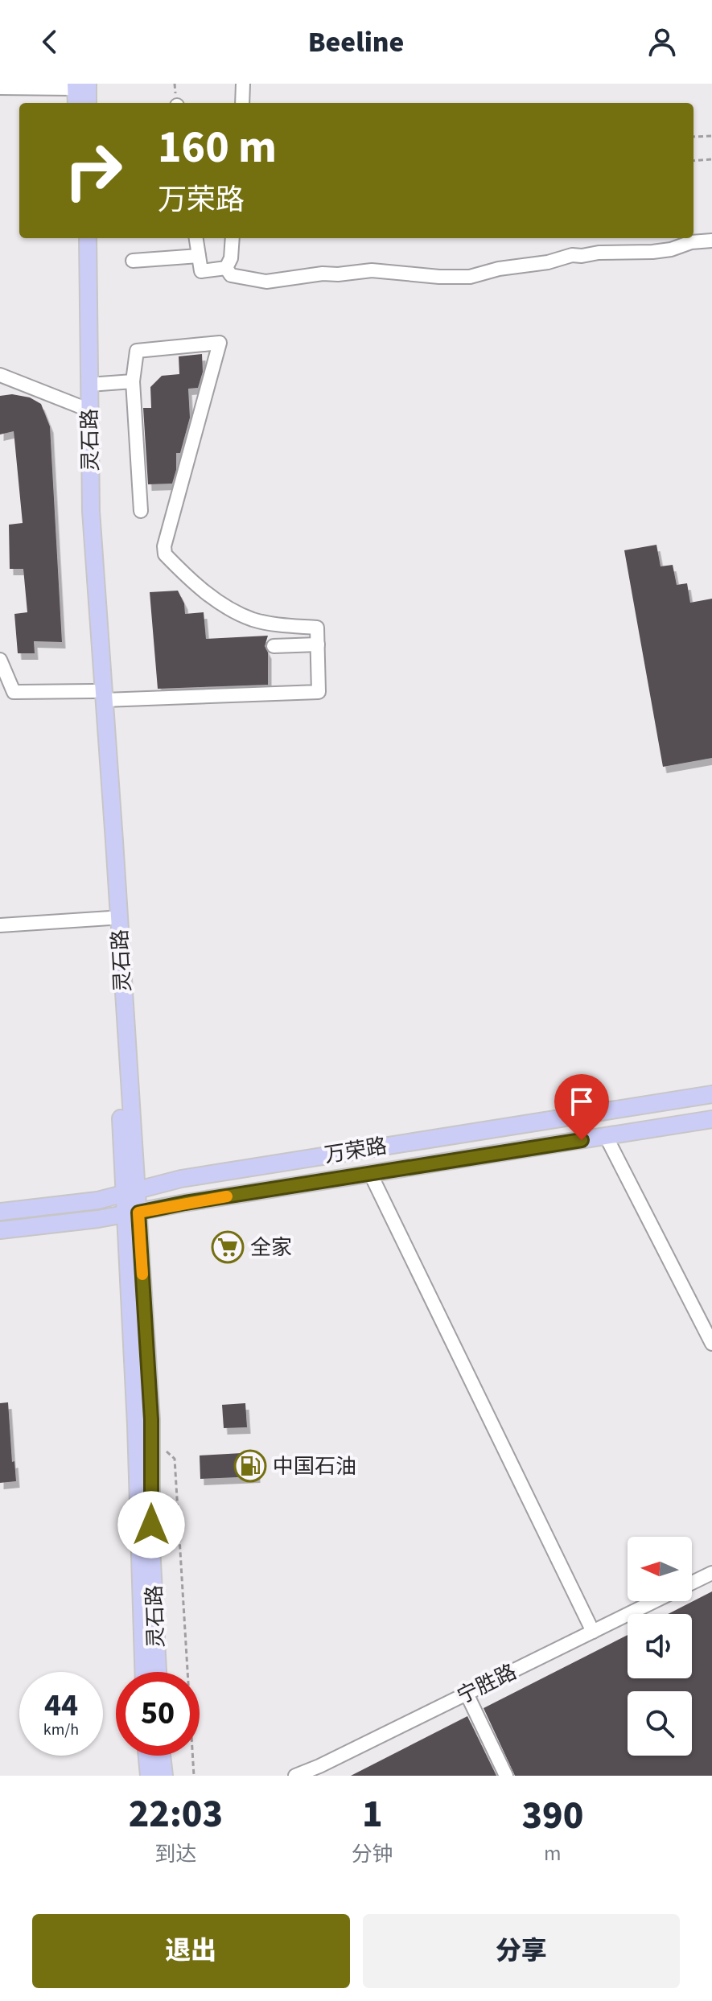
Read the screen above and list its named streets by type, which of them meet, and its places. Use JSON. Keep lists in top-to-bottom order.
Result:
{
  "streets": {
    "main road": ["灵石路", "万荣路"],
    "street": ["宁胜路"]
  },
  "crossings": [
    ["灵石路", "万荣路"]
  ],
  "places": {
    "supermarket": ["全家"],
    "fuel station": ["中国石油"]
  },
  "north": "left",
  "page": {
    "header": "Beeline",
    "turn": ["160 m", "万荣路"],
    "speed": "44 km/h",
    "limit": "50",
    "eta": [
      "22:03",
      "到达",
      "1",
      "分钟",
      "390",
      "m"
    ],
    "buttons": ["退出", "分享"]
  }
}
